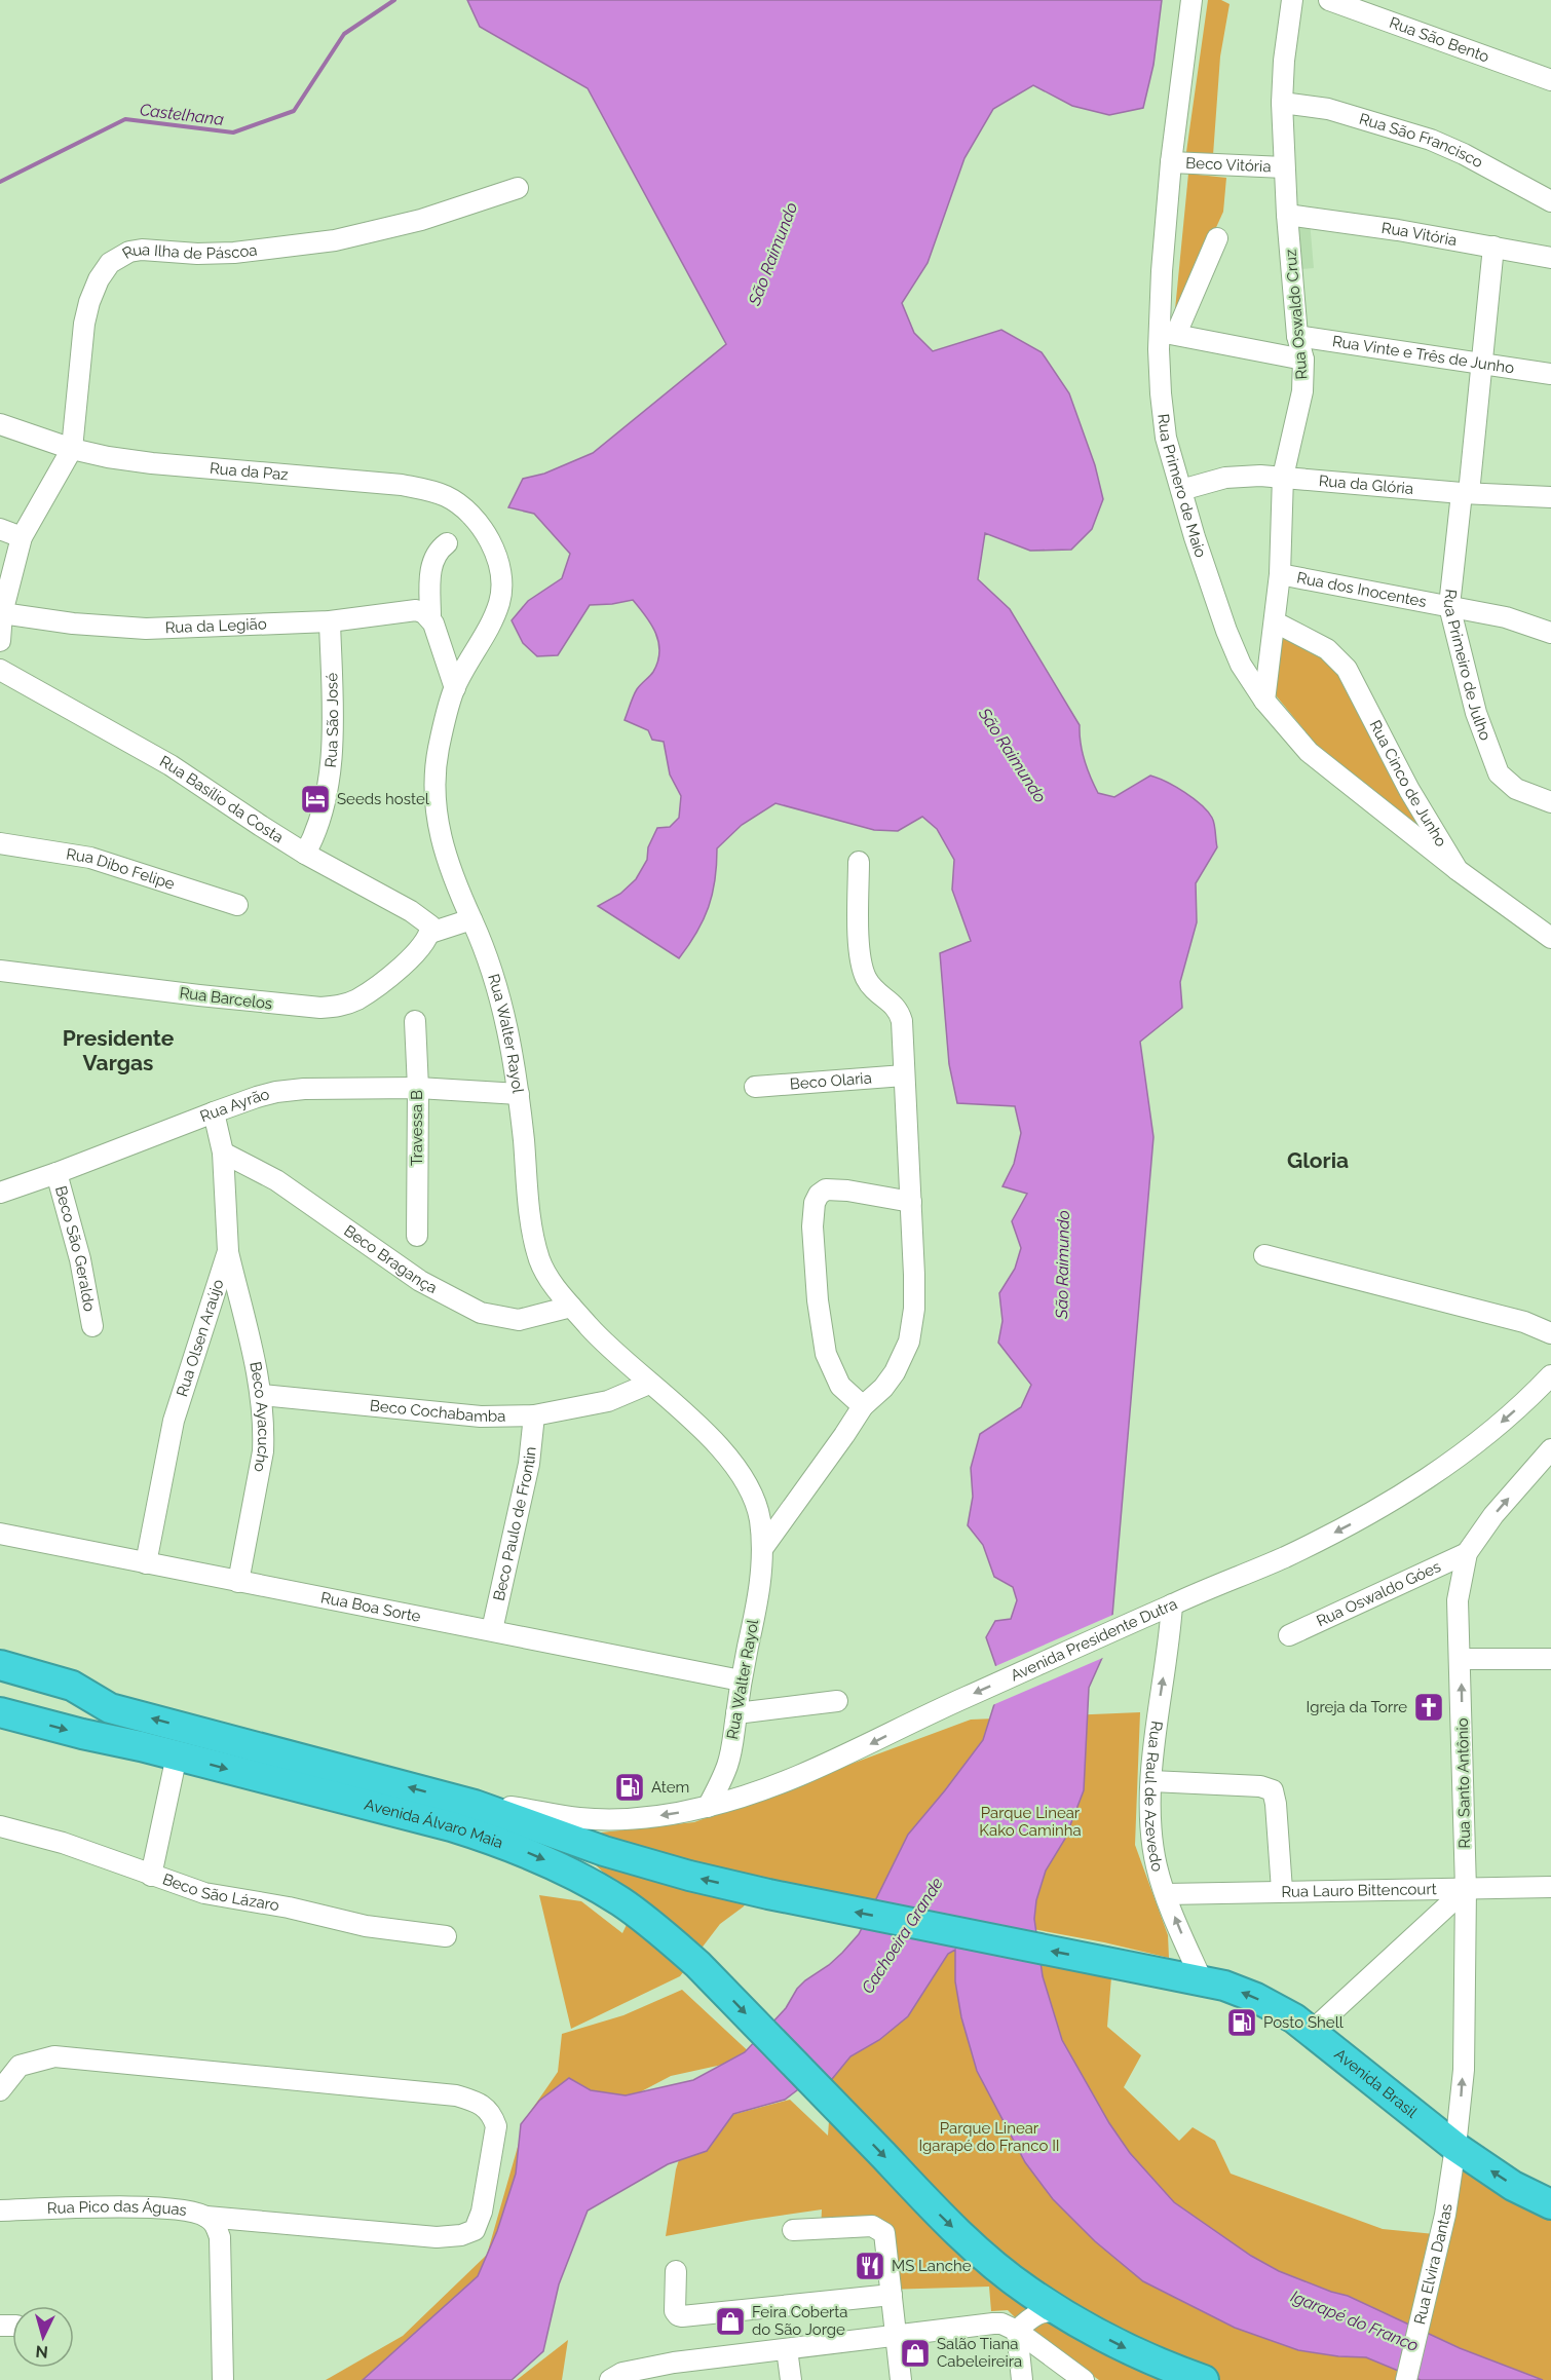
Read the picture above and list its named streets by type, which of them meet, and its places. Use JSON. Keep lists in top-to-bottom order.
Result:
{
  "streets": {
    "highway": ["Avenida Álvaro Maia", "Avenida Brasil"],
    "street": [
      "Rua São Bento",
      "Rua São Francisco",
      "Beco Vitória",
      "Rua Vitória",
      "Rua Ilha de Páscoa",
      "Rua Oswaldo Cruz",
      "Rua Vinte e Três de Junho",
      "Rua da Paz",
      "Rua da Glória",
      "Rua Primero de Maio",
      "Rua dos Inocentes",
      "Rua da Legião",
      "Rua Primeiro de Julho",
      "Rua São José",
      "Rua Cinco de Junho",
      "Rua Basílio da Costa",
      "Rua Dibo Felipe",
      "Rua Barcelos",
      "Rua Walter Rayol",
      "Beco Olaria",
      "Rua Ayrão",
      "Travessa B",
      "Beco São Geraldo",
      "Beco Bragança",
      "Rua Olsen Araújo",
      "Beco Cochabamba",
      "Beco Ayacucho",
      "Beco Paulo de Frontin",
      "Rua Oswaldo Góes",
      "Rua Boa Sorte",
      "Avenida Presidente Dutra",
      "Rua Santo Antônio",
      "Rua Raul de Azevedo",
      "Rua Lauro Bittencourt",
      "Beco São Lázaro",
      "Rua Pico das Águas",
      "Rua Elvira Dantas"
    ]
  },
  "crossings": [
    ["Rua São Francisco", "Rua Oswaldo Cruz"],
    ["Beco Vitória", "Rua Oswaldo Cruz"],
    ["Beco Vitória", "Rua Primero de Maio"],
    ["Rua Vitória", "Rua Oswaldo Cruz"],
    ["Rua Vitória", "Rua Primeiro de Julho"],
    ["Rua Ilha de Páscoa", "Rua da Paz"],
    ["Rua Ilha de Páscoa", "Rua da Legião"],
    ["Rua Oswaldo Cruz", "Rua Vinte e Três de Junho"],
    ["Rua Oswaldo Cruz", "Rua da Glória"],
    ["Rua Oswaldo Cruz", "Rua Primero de Maio"],
    ["Rua Oswaldo Cruz", "Rua dos Inocentes"],
    ["Rua Oswaldo Cruz", "Rua Cinco de Junho"],
    ["Rua Vinte e Três de Junho", "Rua Primeiro de Julho"],
    ["Rua da Paz", "Rua Walter Rayol"],
    ["Rua da Glória", "Rua Primero de Maio"],
    ["Rua da Glória", "Rua Primeiro de Julho"],
    ["Rua Primero de Maio", "Rua Cinco de Junho"],
    ["Rua dos Inocentes", "Rua Primeiro de Julho"],
    ["Rua da Legião", "Rua São José"],
    ["Rua São José", "Rua Basílio da Costa"],
    ["Rua Basílio da Costa", "Rua Barcelos"],
    ["Rua Walter Rayol", "Rua Ayrão"],
    ["Rua Walter Rayol", "Beco Bragança"],
    ["Rua Walter Rayol", "Beco Cochabamba"],
    ["Rua Walter Rayol", "Rua Boa Sorte"],
    ["Rua Walter Rayol", "Avenida Presidente Dutra"],
    ["Rua Ayrão", "Travessa B"],
    ["Rua Ayrão", "Beco São Geraldo"],
    ["Rua Ayrão", "Rua Olsen Araújo"],
    ["Beco Bragança", "Rua Olsen Araújo"],
    ["Rua Olsen Araújo", "Beco Ayacucho"],
    ["Rua Olsen Araújo", "Rua Boa Sorte"],
    ["Beco Cochabamba", "Beco Ayacucho"],
    ["Beco Cochabamba", "Beco Paulo de Frontin"],
    ["Beco Ayacucho", "Rua Boa Sorte"],
    ["Beco Paulo de Frontin", "Rua Boa Sorte"],
    ["Rua Oswaldo Góes", "Rua Santo Antônio"],
    ["Avenida Presidente Dutra", "Rua Raul de Azevedo"],
    ["Avenida Presidente Dutra", "Avenida Álvaro Maia"],
    ["Rua Santo Antônio", "Rua Lauro Bittencourt"],
    ["Rua Santo Antônio", "Avenida Brasil"],
    ["Rua Santo Antônio", "Rua Elvira Dantas"],
    ["Rua Raul de Azevedo", "Rua Lauro Bittencourt"],
    ["Rua Raul de Azevedo", "Avenida Brasil"],
    ["Avenida Álvaro Maia", "Avenida Brasil"],
    ["Avenida Brasil", "Rua Elvira Dantas"]
  ],
  "one_way": [
    "Avenida Presidente Dutra",
    "Rua Santo Antônio",
    "Rua Raul de Azevedo",
    "Avenida Brasil"
  ],
  "districts": ["Presidente Vargas", "Gloria"],
  "water": [
    "Castelhana",
    "São Raimundo",
    "Cachoeira Grande",
    "Igarapé do Franco"
  ],
  "parks": ["Parque Linear Kako Caminha", "Parque Linear Igarapé do Franco II"],
  "places": {
    "hotel": ["Seeds hostel"],
    "church": ["Igreja da Torre"],
    "fuel station": ["Atem", "Posto Shell"],
    "restaurant": ["MS Lanche"],
    "shop": ["Feira Coberta do São Jorge", "Salão Tiana Cabeleireira"]
  },
  "north": "bottom"
}
